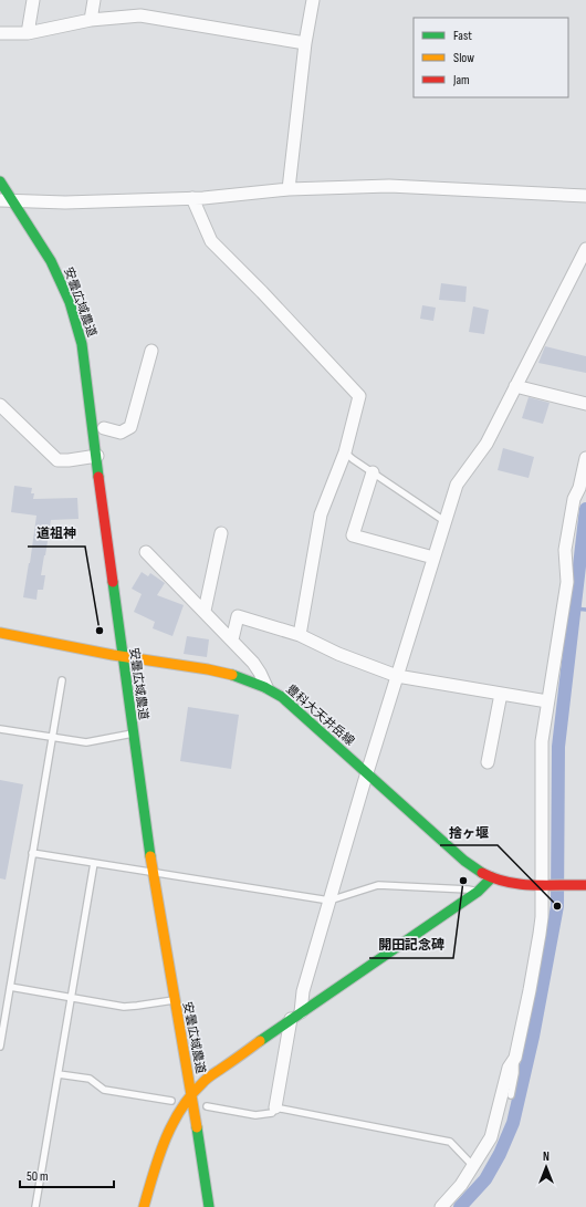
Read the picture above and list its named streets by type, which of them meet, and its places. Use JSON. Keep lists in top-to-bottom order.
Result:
{
  "streets": {
    "street": ["安曇広域農道", "豊科大天井岳線"]
  },
  "crossings": [
    ["安曇広域農道", "豊科大天井岳線"]
  ],
  "places": ["道祖神", "開田記念碑", "捨ヶ堰"],
  "legend": ["Fast", "Slow", "Jam"],
  "scale_bar": "50 m",
  "north": "top"
}
